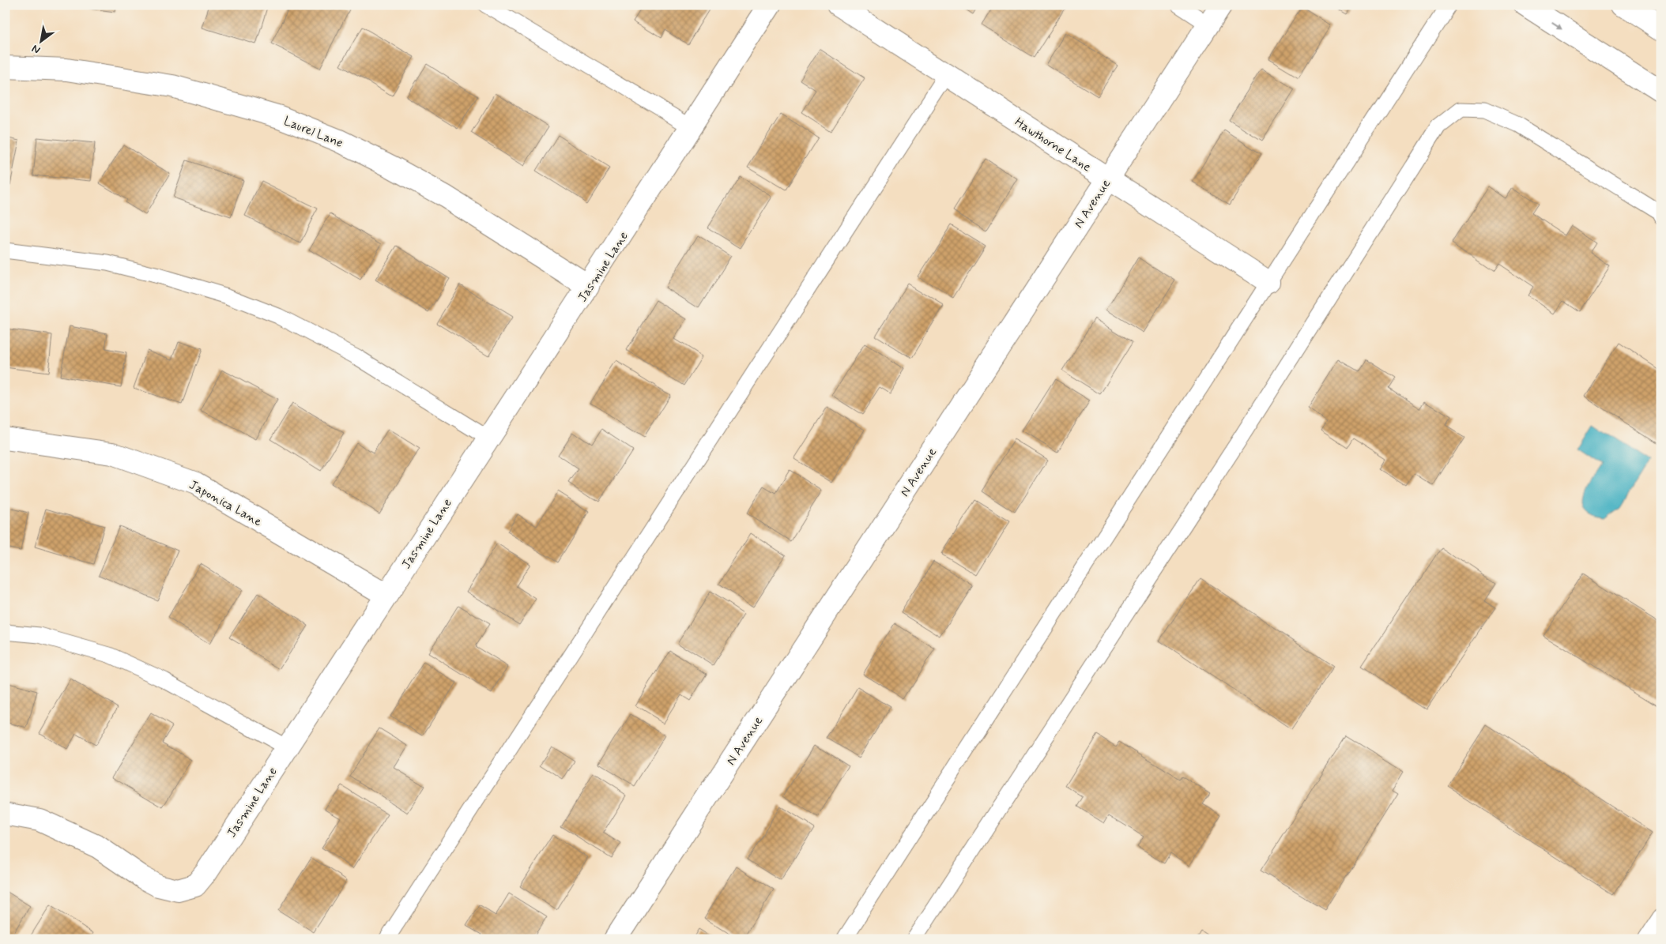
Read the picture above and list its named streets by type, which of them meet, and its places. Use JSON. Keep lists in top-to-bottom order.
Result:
{
  "streets": {
    "street": [
      "Laurel Lane",
      "Hawthorne Lane",
      "N Avenue",
      "Jasmine Lane",
      "Japonica Lane"
    ]
  },
  "crossings": [
    ["Laurel Lane", "Jasmine Lane"],
    ["Hawthorne Lane", "N Avenue"],
    ["Jasmine Lane", "Japonica Lane"]
  ],
  "north": "bottom left"
}
